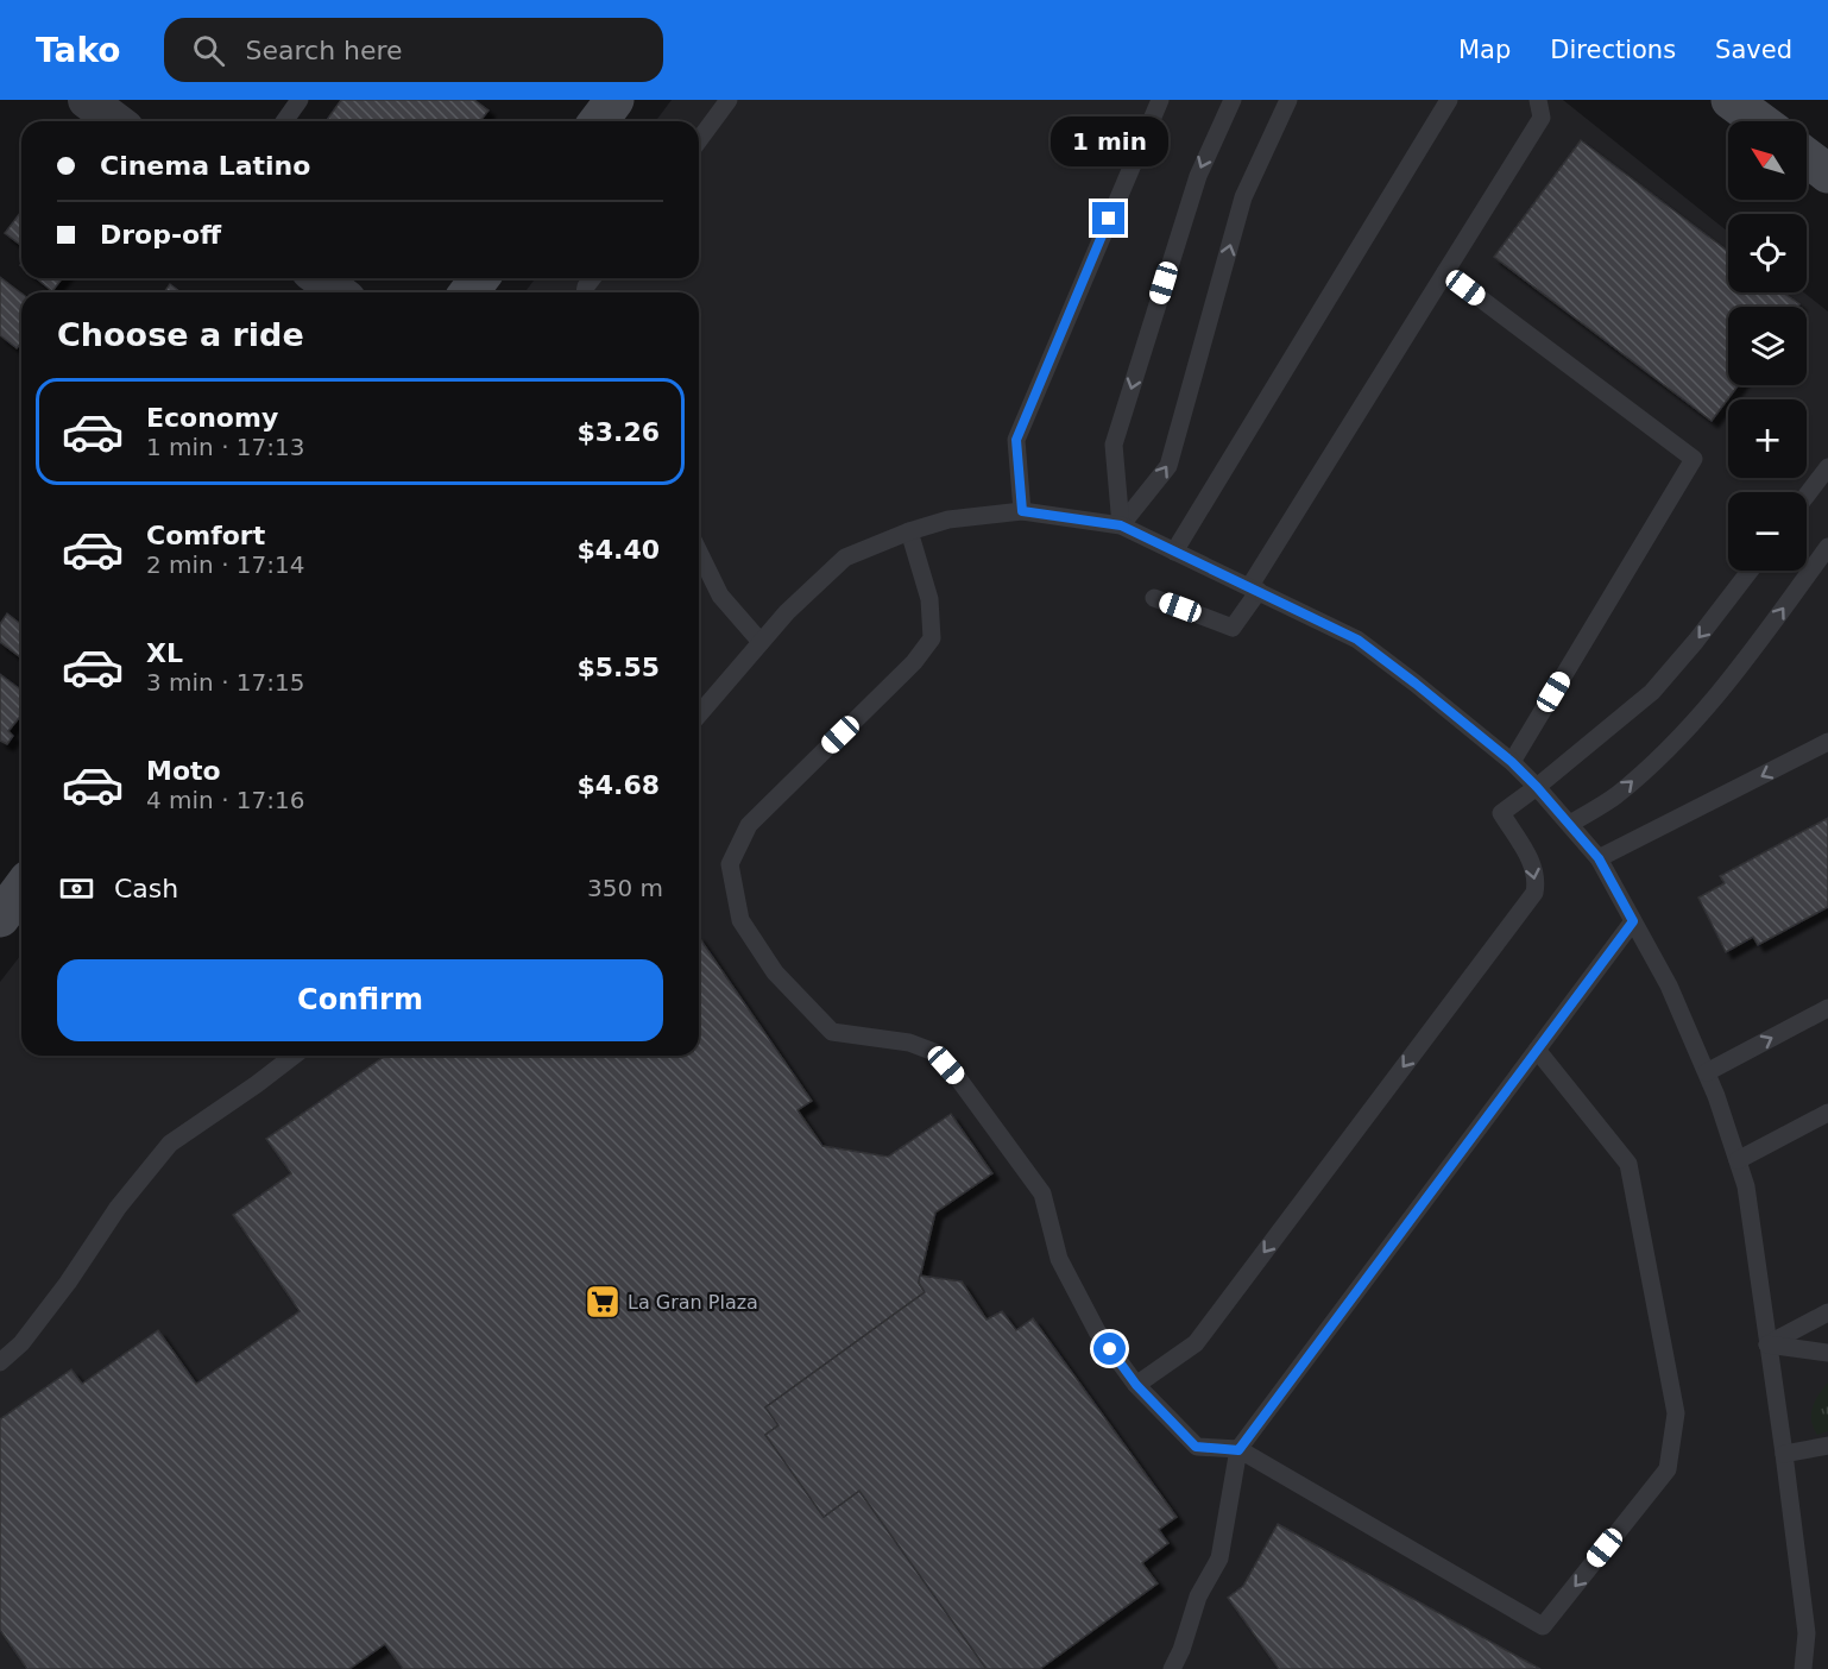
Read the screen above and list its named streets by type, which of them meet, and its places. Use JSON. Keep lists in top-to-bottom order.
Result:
{
  "places": {
    "supermarket": ["La Gran Plaza"]
  },
  "north": "top left",
  "page": {
    "header": "Tako",
    "search": "Search here",
    "nav": ["Map", "Directions", "Saved"],
    "bubble": "1 min",
    "map_buttons": ["+", "−"],
    "banner": ["Cinema Latino", "Drop-off"],
    "heading": "Choose a ride",
    "list": [
      {
        "name": "Economy",
        "note": "1 min · 17:13",
        "value": "$3.26"
      },
      {
        "name": "Comfort",
        "note": "2 min · 17:14",
        "value": "$4.40"
      },
      {
        "name": "XL",
        "note": "3 min · 17:15",
        "value": "$5.55"
      },
      {
        "name": "Moto",
        "note": "4 min · 17:16",
        "value": "$4.68"
      }
    ],
    "pay": ["Cash", "350 m"],
    "buttons": "Confirm"
  }
}
